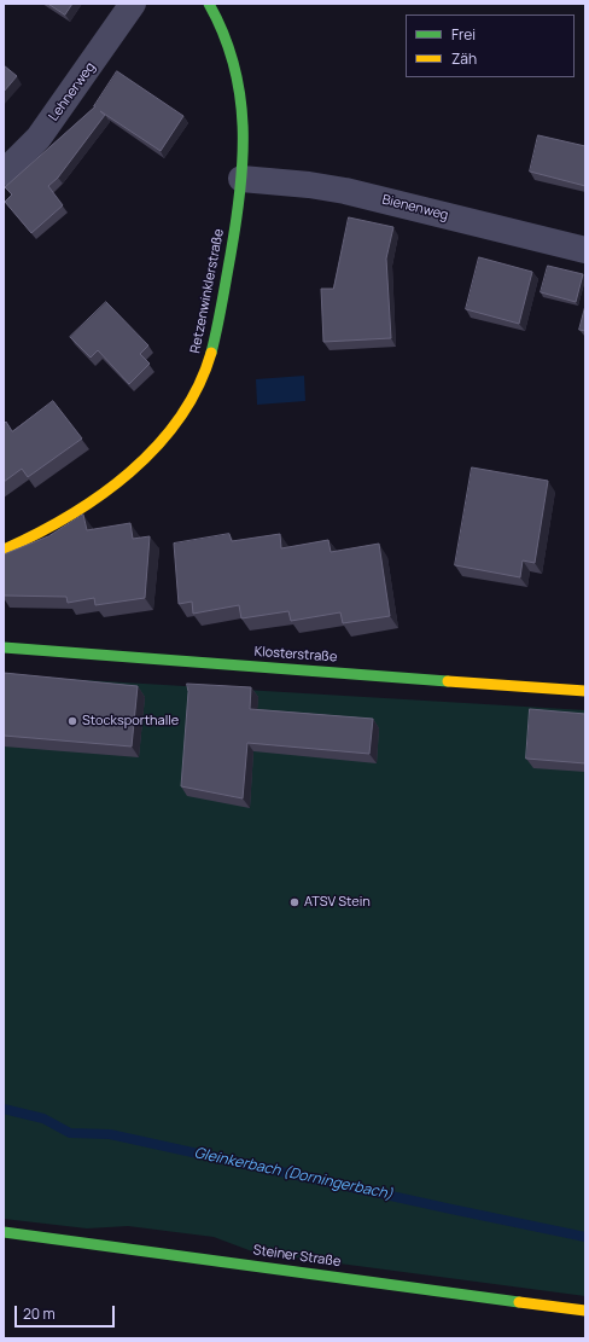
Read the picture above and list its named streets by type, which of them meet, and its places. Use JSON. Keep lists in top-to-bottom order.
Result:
{
  "streets": {
    "street": [
      "Lehnerweg",
      "Bienenweg",
      "Retzenwinklerstraße",
      "Klosterstraße",
      "Steiner Straße"
    ]
  },
  "crossings": [
    ["Bienenweg", "Retzenwinklerstraße"]
  ],
  "water": ["Gleinkerbach (Dorningerbach)"],
  "places": ["Stocksporthalle", "ATSV Stein"],
  "legend": ["Frei", "Zäh"],
  "scale_bar": "20 m"
}
